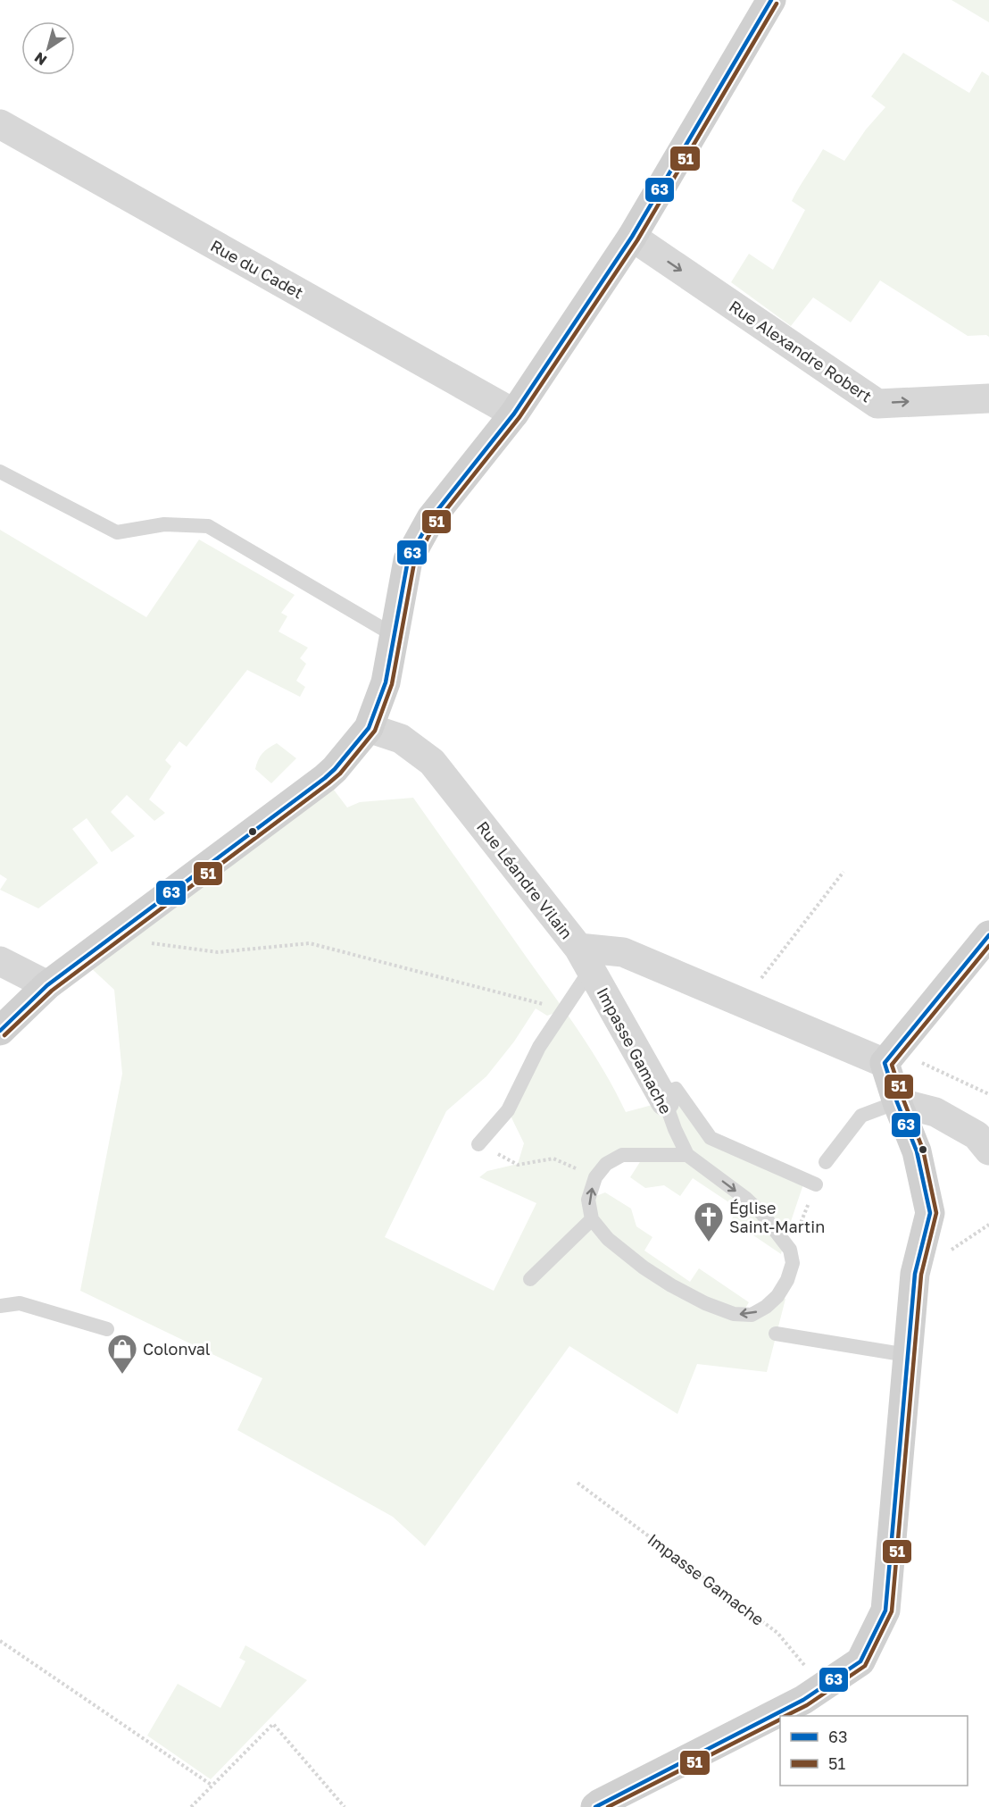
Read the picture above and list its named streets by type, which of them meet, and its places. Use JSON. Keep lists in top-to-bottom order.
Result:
{
  "streets": {
    "street": [
      "Rue du Cadet",
      "Rue Alexandre Robert",
      "Rue Léandre Vilain",
      "Impasse Gamache"
    ]
  },
  "crossings": [
    ["Rue Léandre Vilain", "Impasse Gamache"]
  ],
  "one_way": ["Rue Alexandre Robert"],
  "places": {
    "church": ["Église Saint-Martin"],
    "shop": ["Colonval"]
  },
  "lines": ["transit line 63", "transit line 51"],
  "legend": ["63", "51"],
  "north": "bottom left"
}
